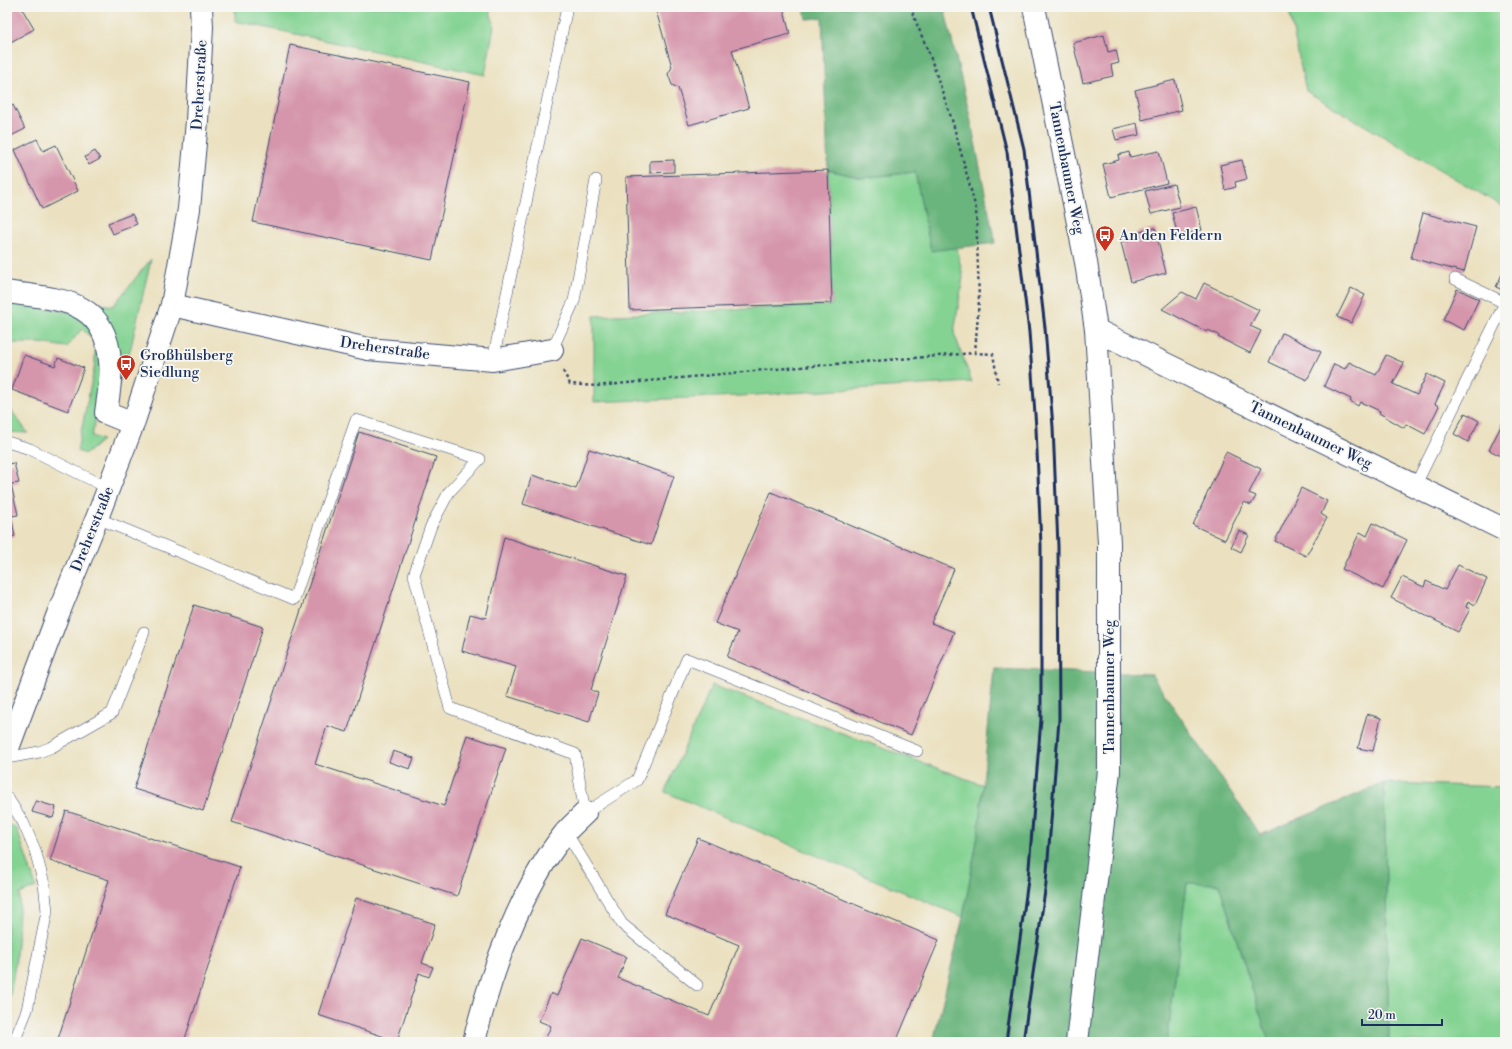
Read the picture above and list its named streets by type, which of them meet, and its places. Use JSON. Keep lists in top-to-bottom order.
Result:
{
  "streets": {
    "street": ["Dreherstraße", "Tannenbaumer Weg"]
  },
  "places": {
    "bus stop": ["An den Feldern", "Großhülsberg Siedlung"]
  },
  "scale_bar": "20 m"
}
